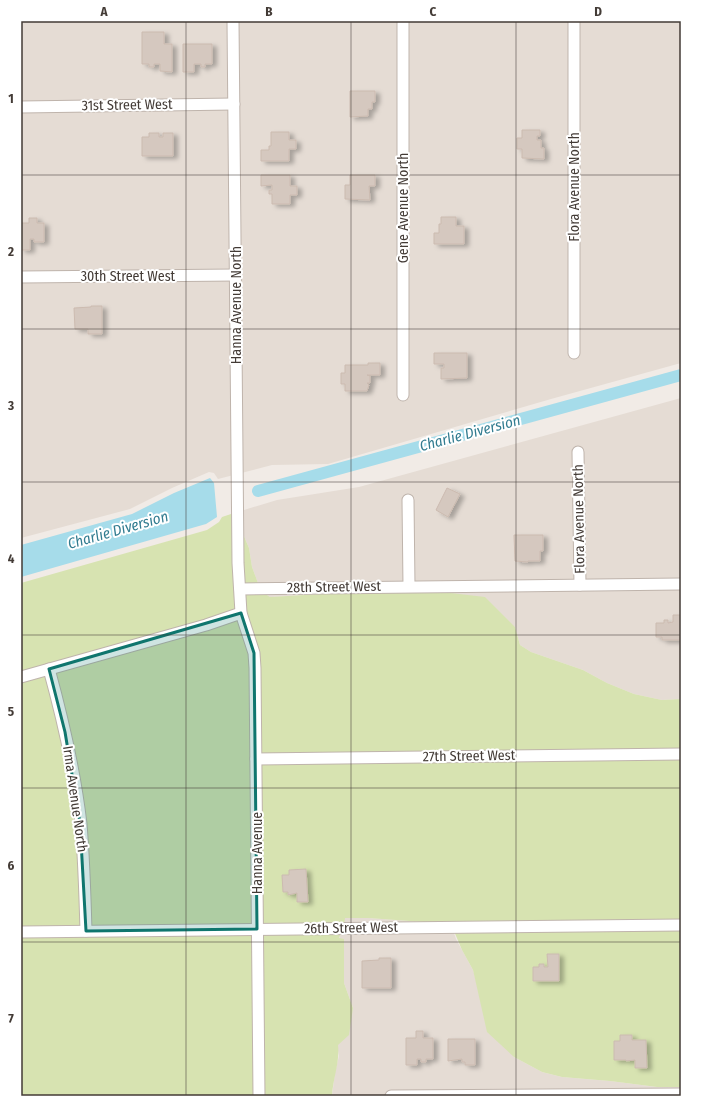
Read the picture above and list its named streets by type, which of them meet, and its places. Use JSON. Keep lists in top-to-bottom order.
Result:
{
  "streets": {
    "street": [
      "31st Street West",
      "Flora Avenue North",
      "Gene Avenue North",
      "30th Street West",
      "Hanna Avenue North",
      "28th Street West",
      "27th Street West",
      "Irma Avenue North",
      "Hanna Avenue",
      "26th Street West"
    ]
  },
  "crossings": [
    ["31st Street West", "Hanna Avenue North"],
    ["Flora Avenue North", "28th Street West"],
    ["30th Street West", "Hanna Avenue North"],
    ["Hanna Avenue North", "28th Street West"],
    ["27th Street West", "Hanna Avenue"],
    ["Irma Avenue North", "26th Street West"],
    ["Hanna Avenue", "26th Street West"]
  ],
  "water": ["Charlie Diversion"],
  "grid": {
    "columns": [
      "A",
      "B",
      "C",
      "D"
    ],
    "rows": [
      "1",
      "2",
      "3",
      "4",
      "5",
      "6",
      "7"
    ]
  }
}
